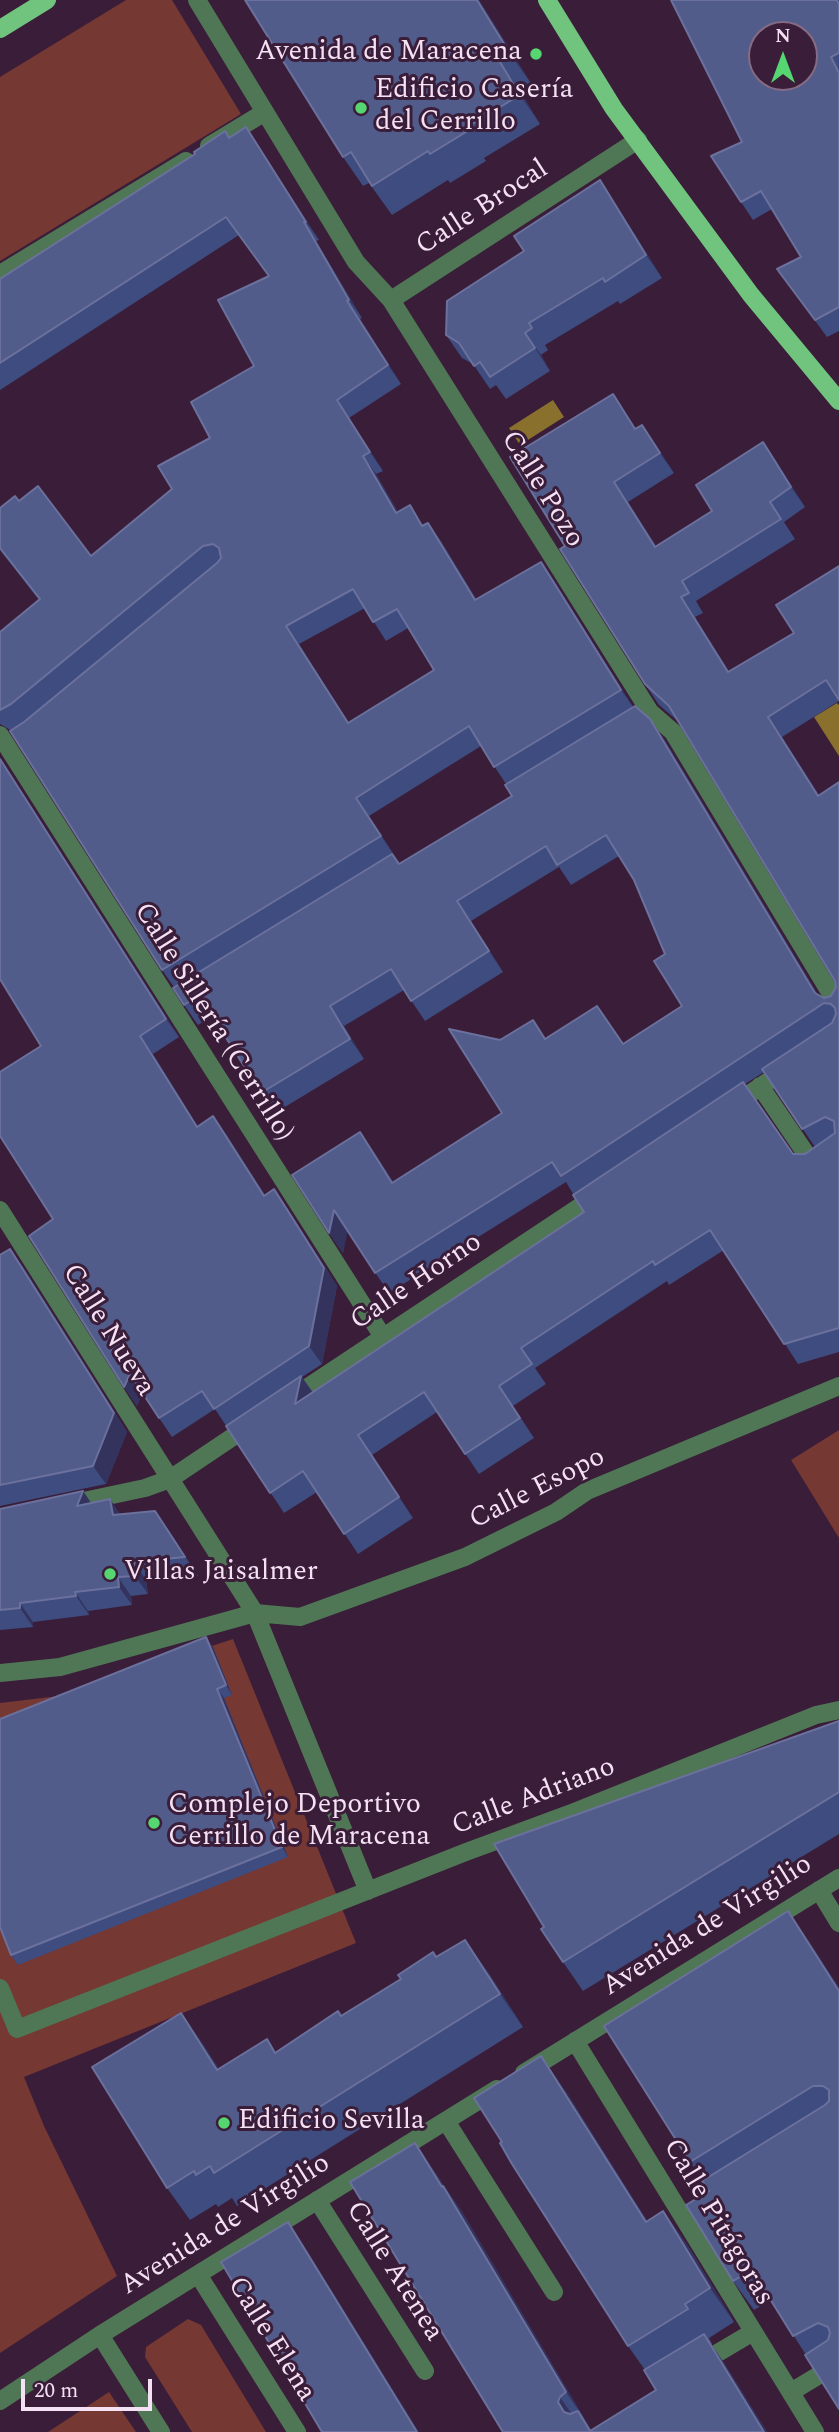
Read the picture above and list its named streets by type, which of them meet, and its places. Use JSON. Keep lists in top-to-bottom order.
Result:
{
  "streets": {
    "street": [
      "Calle Brocal",
      "Calle Pozo",
      "Calle Sillería (Cerrillo)",
      "Calle Horno",
      "Calle Nueva",
      "Calle Esopo",
      "Calle Adriano",
      "Avenida de Virgilio",
      "Calle Pitágoras",
      "Calle Atenea",
      "Calle Elena"
    ]
  },
  "crossings": [
    ["Calle Brocal", "Calle Pozo"],
    ["Calle Sillería (Cerrillo)", "Calle Horno"],
    ["Calle Horno", "Calle Nueva"],
    ["Avenida de Virgilio", "Calle Pitágoras"],
    ["Avenida de Virgilio", "Calle Atenea"],
    ["Avenida de Virgilio", "Calle Elena"]
  ],
  "places": [
    "Avenida de Maracena",
    "Edificio Casería del Cerrillo",
    "Villas Jaisalmer",
    "Complejo Deportivo Cerrillo de Maracena",
    "Edificio Sevilla"
  ],
  "scale_bar": "20 m",
  "north": "top"
}
